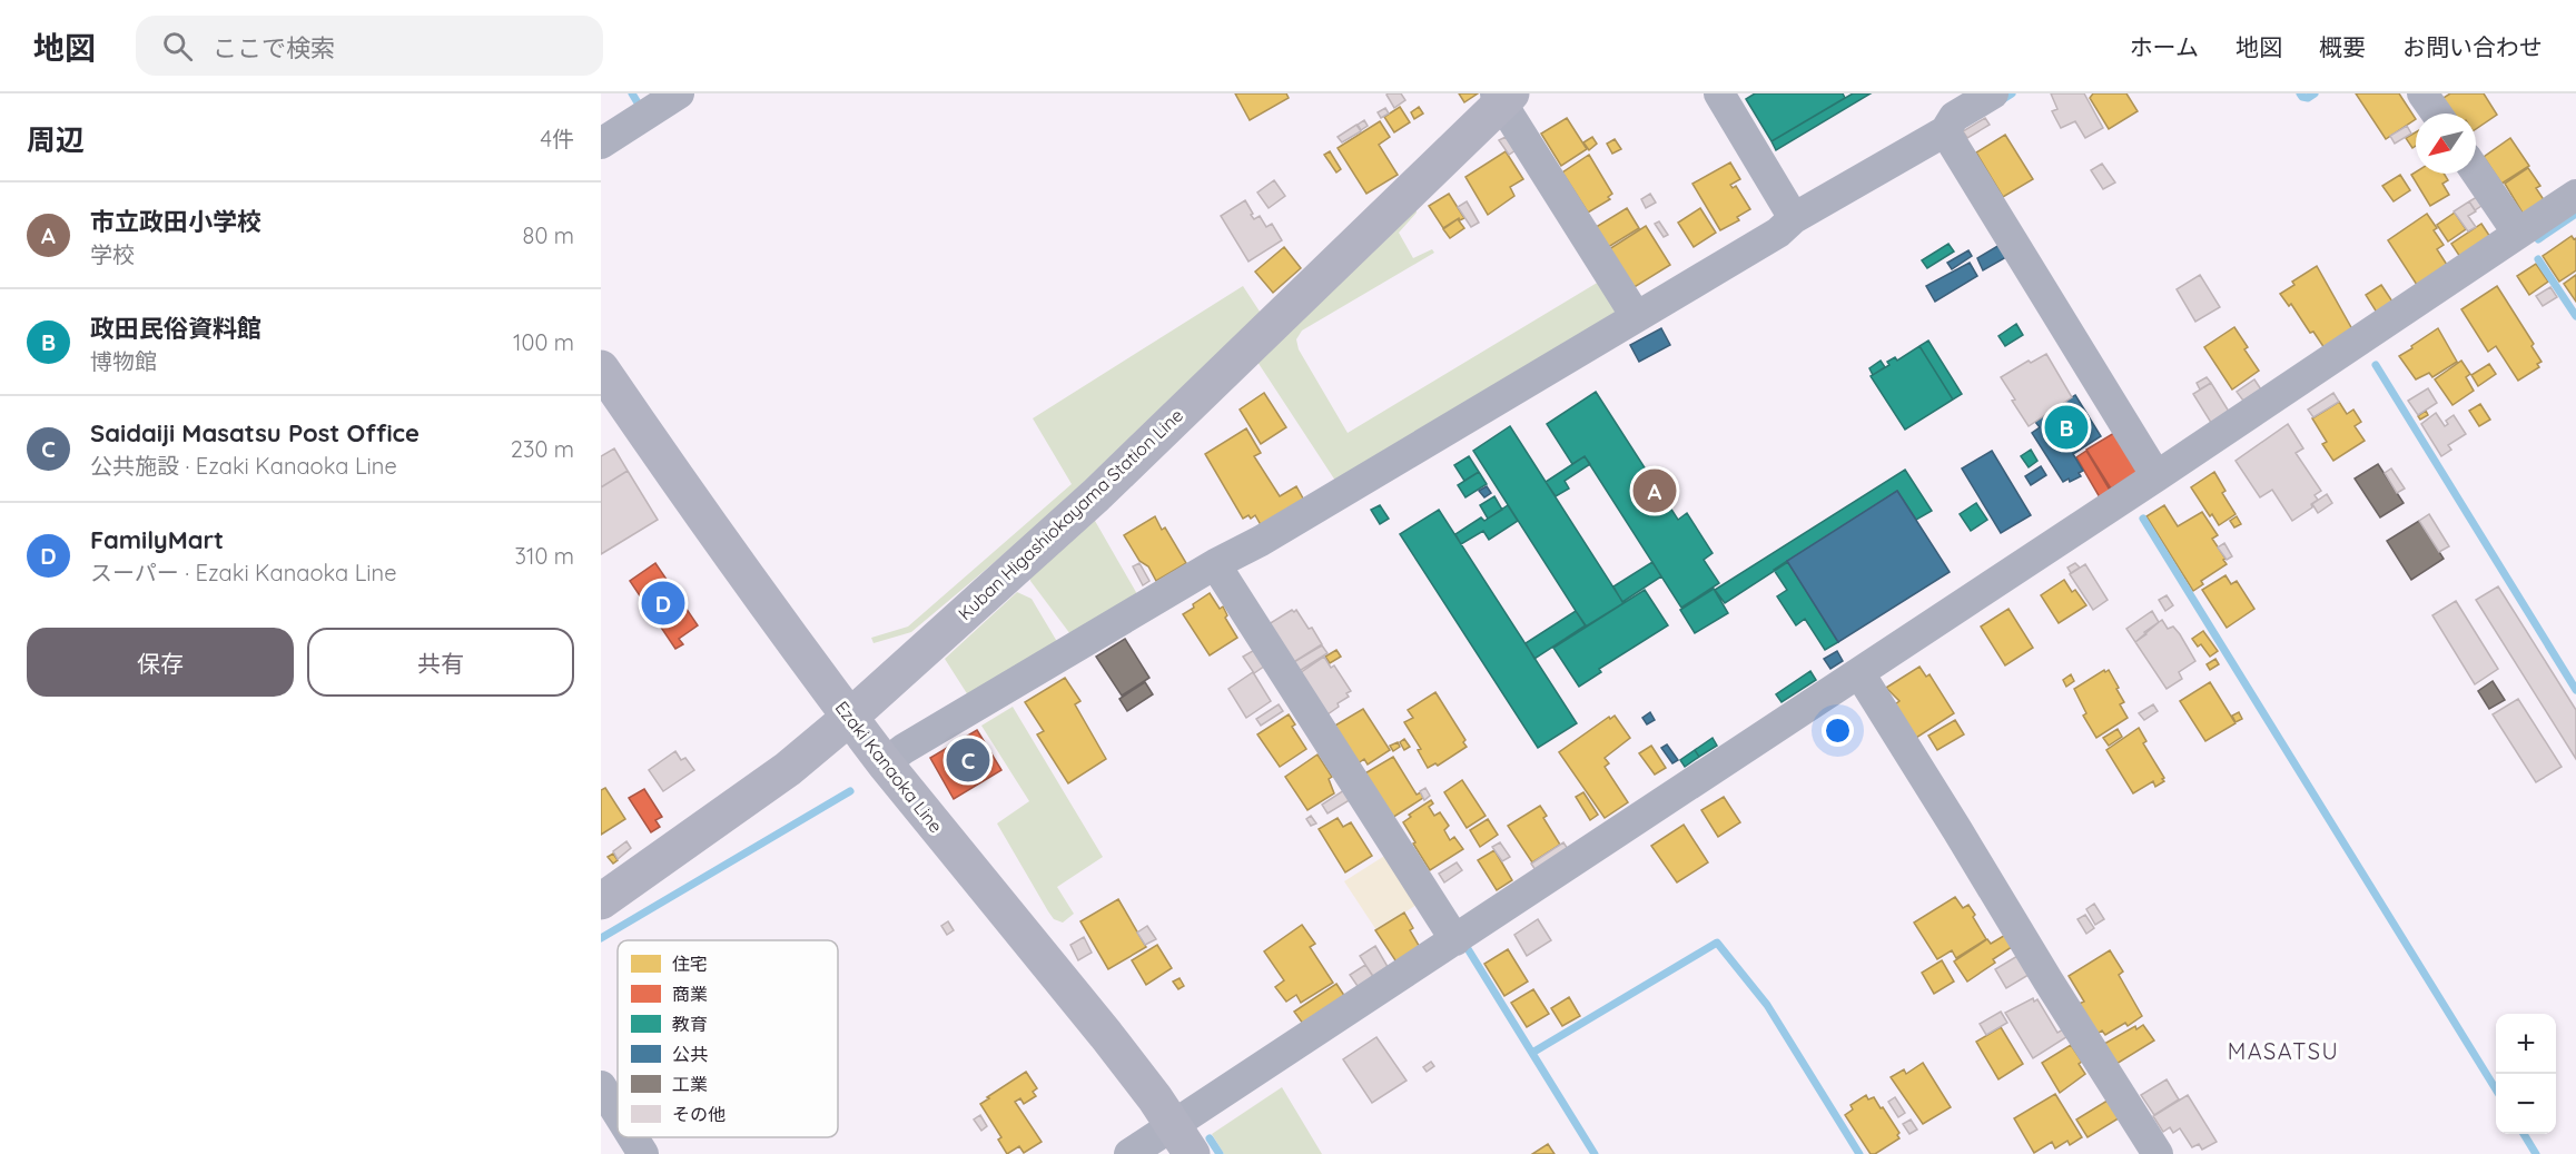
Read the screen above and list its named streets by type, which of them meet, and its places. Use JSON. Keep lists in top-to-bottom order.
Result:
{
  "streets": {
    "main road": ["Kuban Higashiokayama Station Line", "Ezaki Kanaoka Line"]
  },
  "crossings": [
    ["Kuban Higashiokayama Station Line", "Ezaki Kanaoka Line"]
  ],
  "districts": ["MASATSU"],
  "legend": [
    "住宅",
    "商業",
    "教育",
    "公共",
    "工業",
    "その他"
  ],
  "north": "bottom left",
  "page": {
    "header": "地図",
    "search": "ここで検索",
    "nav": [
      "ホーム",
      "地図",
      "概要",
      "お問い合わせ"
    ],
    "heading": ["周辺", "4件"],
    "list": [
      {
        "mark": "A",
        "name": "市立政田小学校",
        "note": "学校",
        "value": "80 m"
      },
      {
        "mark": "B",
        "name": "政田民俗資料館",
        "note": "博物館",
        "value": "100 m"
      },
      {
        "mark": "C",
        "name": "Saidaiji Masatsu Post Office",
        "note": "公共施設 · Ezaki Kanaoka Line",
        "value": "230 m"
      },
      {
        "mark": "D",
        "name": "FamilyMart",
        "note": "スーパー · Ezaki Kanaoka Line",
        "value": "310 m"
      }
    ],
    "pins": [
      "B",
      "A",
      "D",
      "C"
    ],
    "buttons": ["保存", "共有"],
    "map_buttons": ["+", "−"]
  }
}
